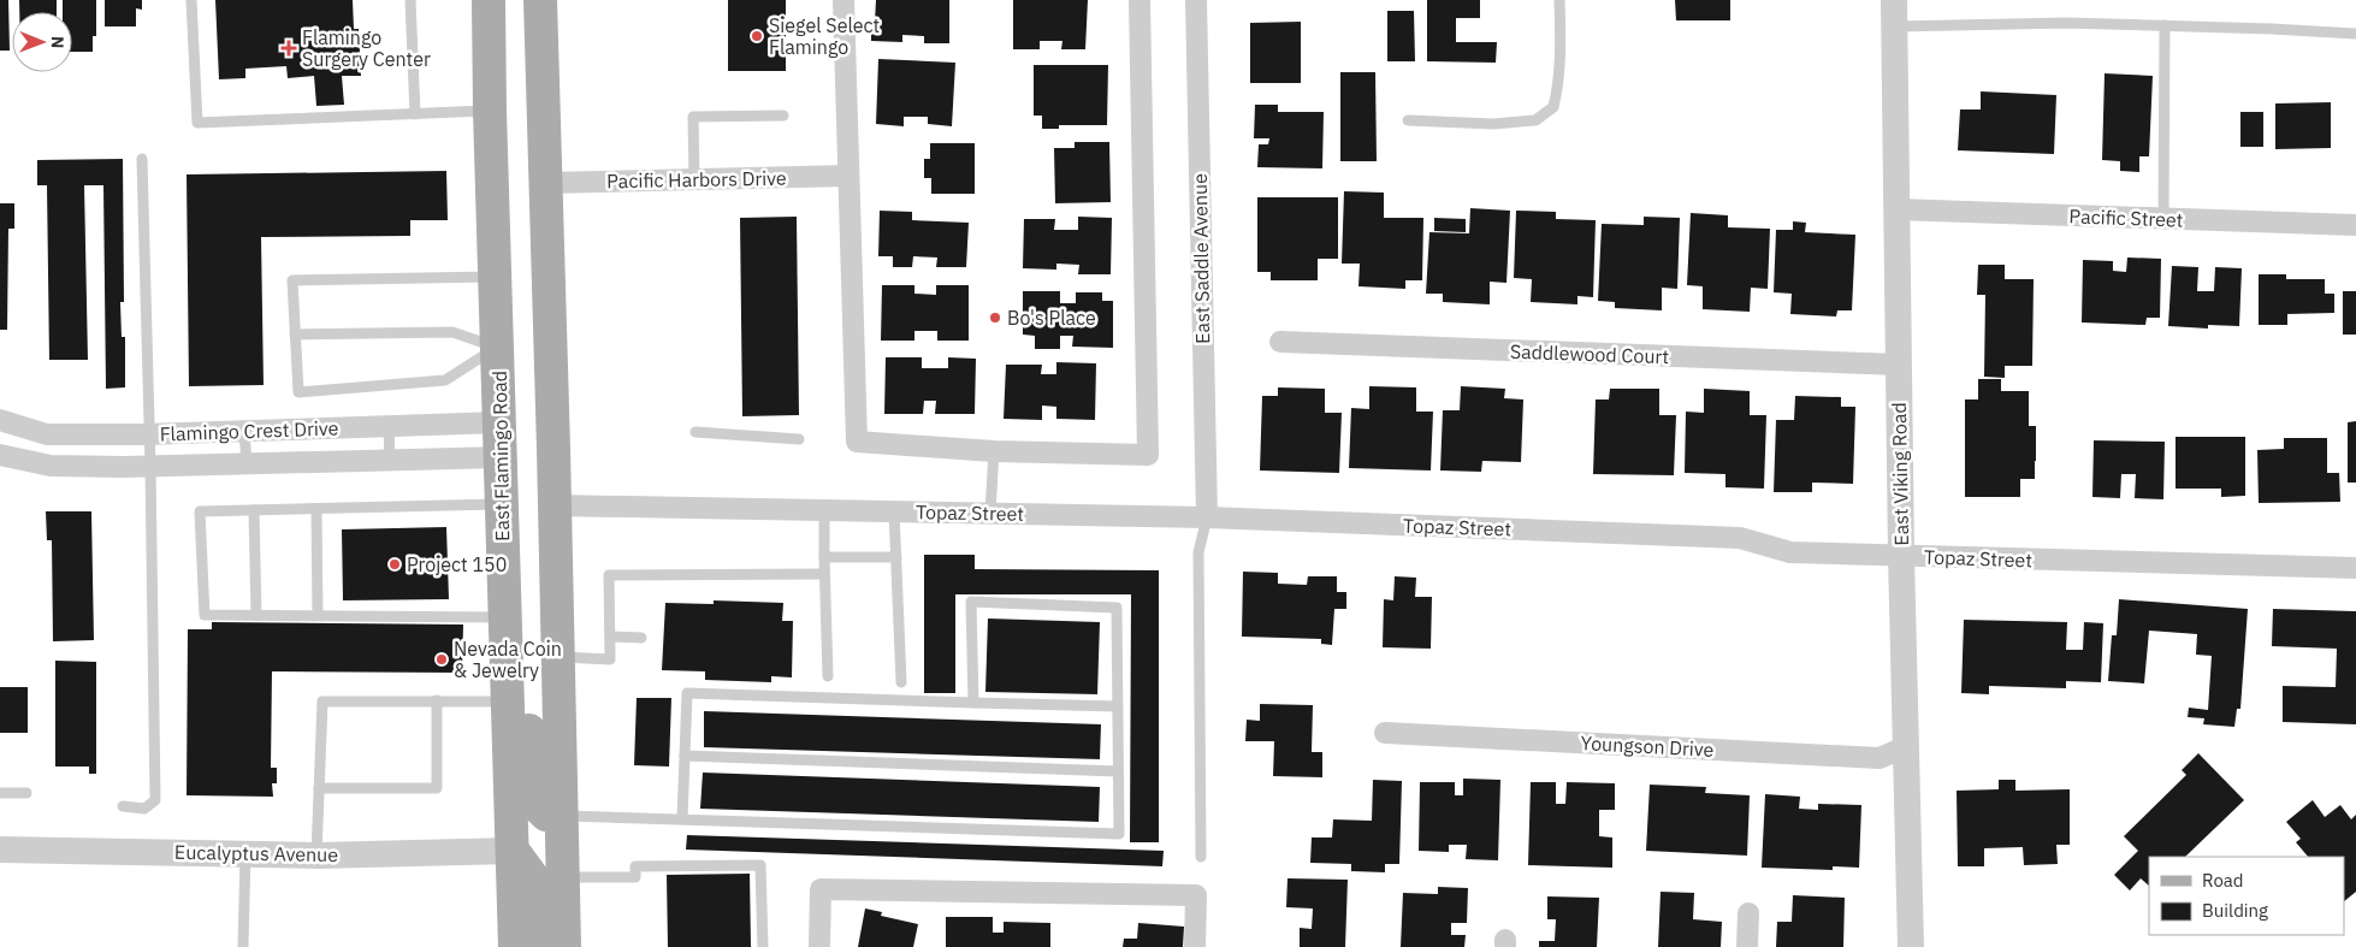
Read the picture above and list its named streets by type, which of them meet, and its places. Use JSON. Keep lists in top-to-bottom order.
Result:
{
  "streets": {
    "main road": ["East Flamingo Road"],
    "street": [
      "Pacific Harbors Drive",
      "Pacific Street",
      "East Saddle Avenue",
      "Saddlewood Court",
      "Flamingo Crest Drive",
      "East Viking Road",
      "Topaz Street",
      "Youngson Drive",
      "Eucalyptus Avenue"
    ]
  },
  "crossings": [
    ["Pacific Street", "East Viking Road"],
    ["East Saddle Avenue", "Topaz Street"],
    ["Saddlewood Court", "East Viking Road"],
    ["Flamingo Crest Drive", "East Flamingo Road"],
    ["East Flamingo Road", "Eucalyptus Avenue"],
    ["East Viking Road", "Topaz Street"],
    ["East Viking Road", "Youngson Drive"]
  ],
  "places": {
    "other": [
      "Siegel Select Flamingo",
      "Bo's Place",
      "Project 150",
      "Nevada Coin & Jewelry"
    ],
    "health": ["Flamingo Surgery Center"]
  },
  "legend": ["Road", "Building"],
  "north": "right"
}
